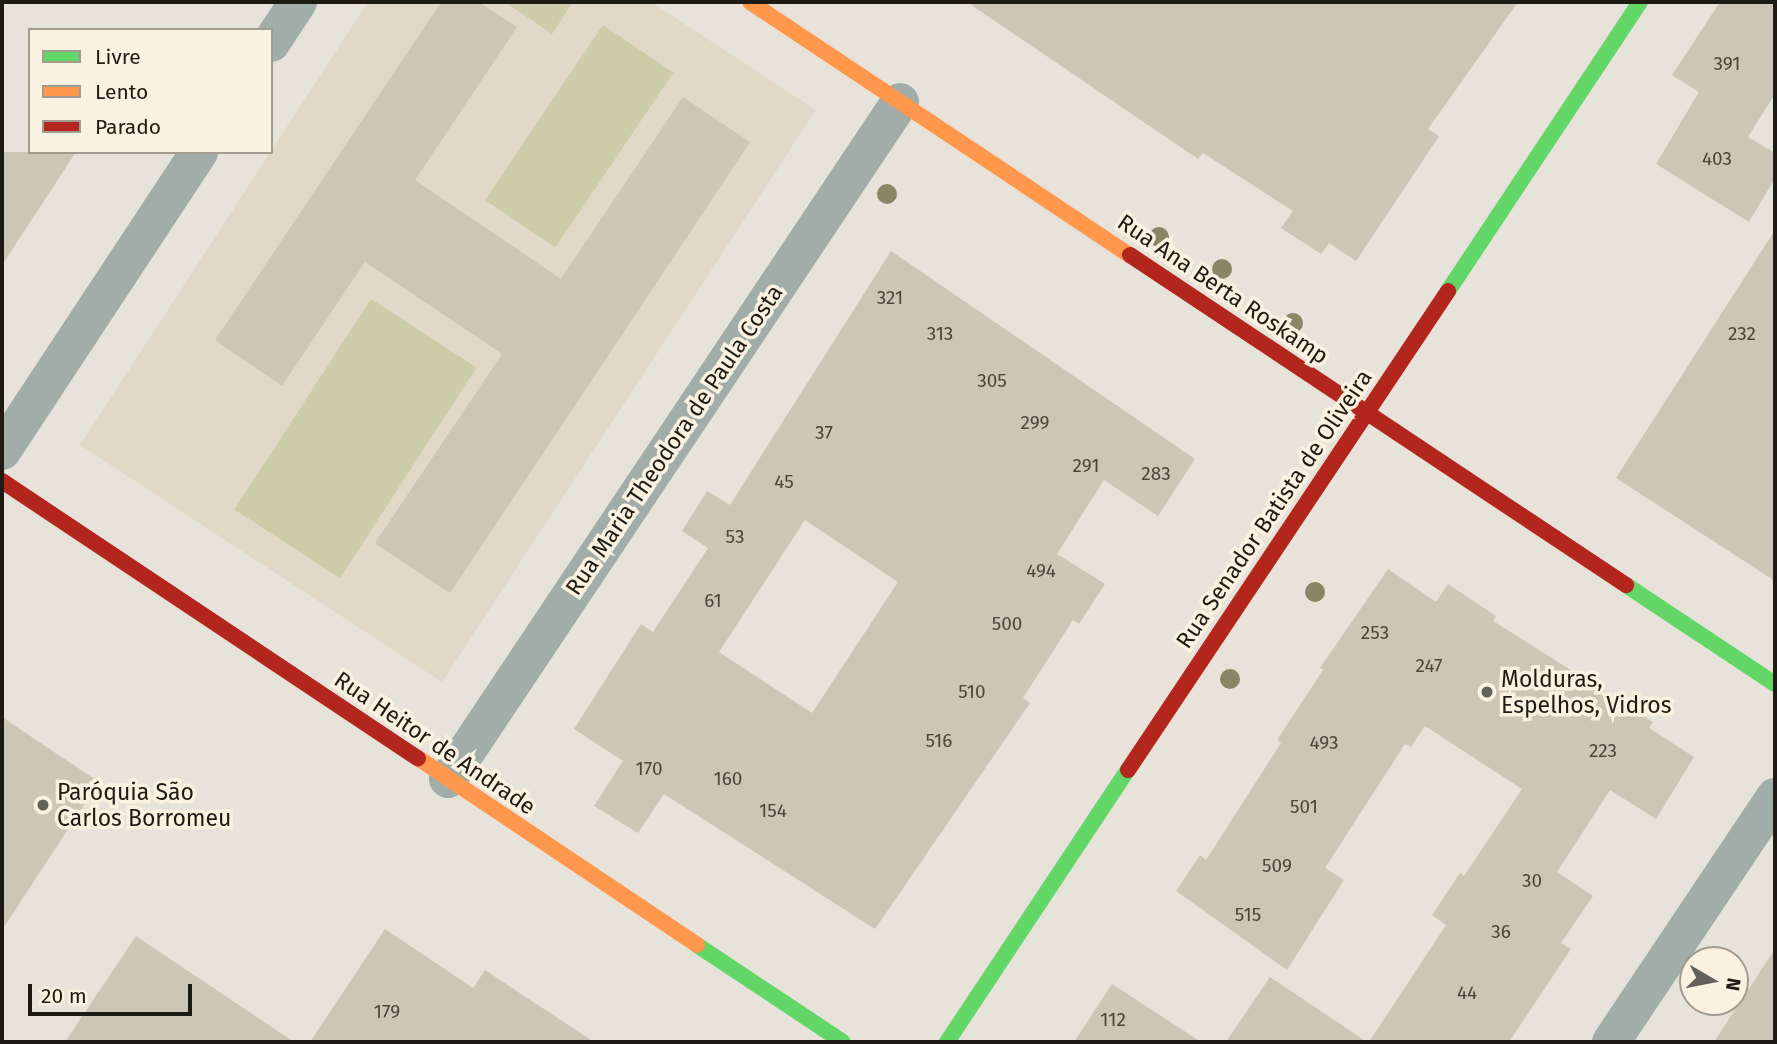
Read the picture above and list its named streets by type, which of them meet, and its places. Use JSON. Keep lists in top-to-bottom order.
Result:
{
  "streets": {
    "street": [
      "Rua Ana Berta Roskamp",
      "Rua Maria Theodora de Paula Costa",
      "Rua Senador Batista de Oliveira",
      "Rua Heitor de Andrade"
    ]
  },
  "crossings": [
    ["Rua Ana Berta Roskamp", "Rua Maria Theodora de Paula Costa"],
    ["Rua Ana Berta Roskamp", "Rua Senador Batista de Oliveira"],
    ["Rua Maria Theodora de Paula Costa", "Rua Heitor de Andrade"]
  ],
  "places": ["Molduras, Espelhos, Vidros", "Paróquia São Carlos Borromeu"],
  "house_numbers": [
    "391",
    "403",
    "321",
    "313",
    "232",
    "305",
    "299",
    "37",
    "291",
    "283",
    "45",
    "53",
    "494",
    "61",
    "500",
    "253",
    "247",
    "510",
    "516",
    "493",
    "223",
    "170",
    "160",
    "501",
    "154",
    "509",
    "30",
    "515",
    "36",
    "44",
    "179",
    "112"
  ],
  "legend": ["Livre", "Lento", "Parado"],
  "scale_bar": "20 m",
  "north": "right"
}
